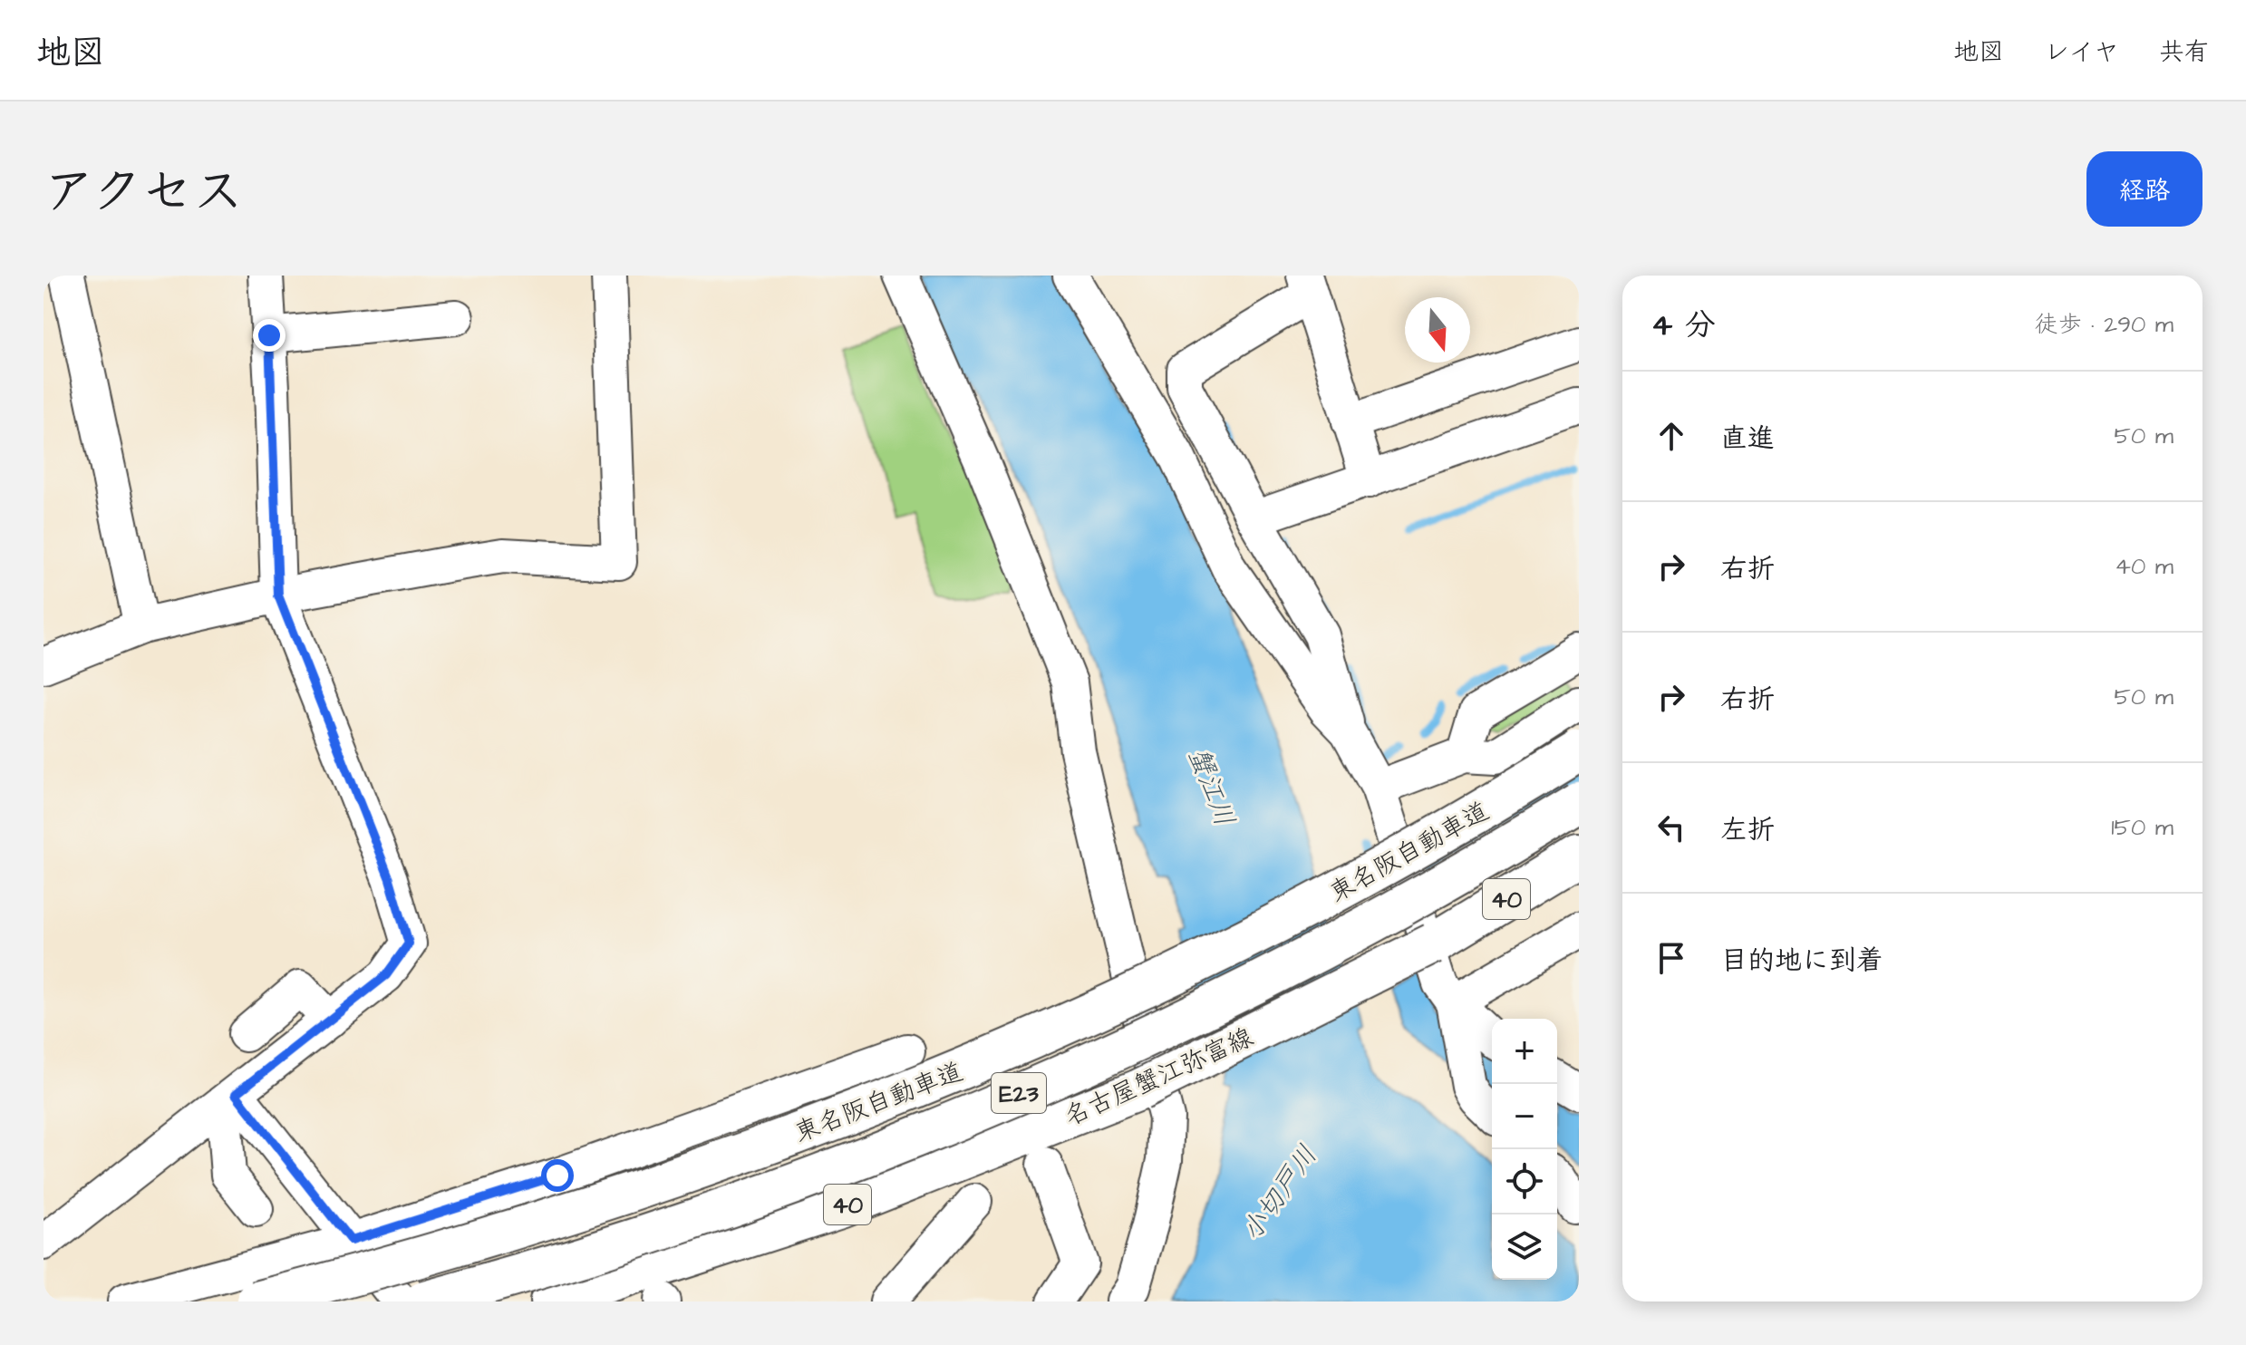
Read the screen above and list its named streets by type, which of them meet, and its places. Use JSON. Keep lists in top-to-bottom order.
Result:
{
  "streets": {
    "main road": [
      "東名阪自動車道",
      "40",
      "名古屋蟹江弥富線",
      "E23"
    ]
  },
  "water": ["蟹江川", "小切戸川"],
  "north": "bottom",
  "page": {
    "header": "地図",
    "nav": ["地図", "レイヤ", "共有"],
    "title": "アクセス",
    "buttons": "経路",
    "heading": ["4 分", "徒歩 · 290 m"],
    "list": [
      ["直進", "50 m"],
      ["右折", "40 m"],
      ["右折", "50 m"],
      ["左折", "150 m"],
      "目的地に到着"
    ],
    "map_buttons": ["+", "−"]
  }
}
